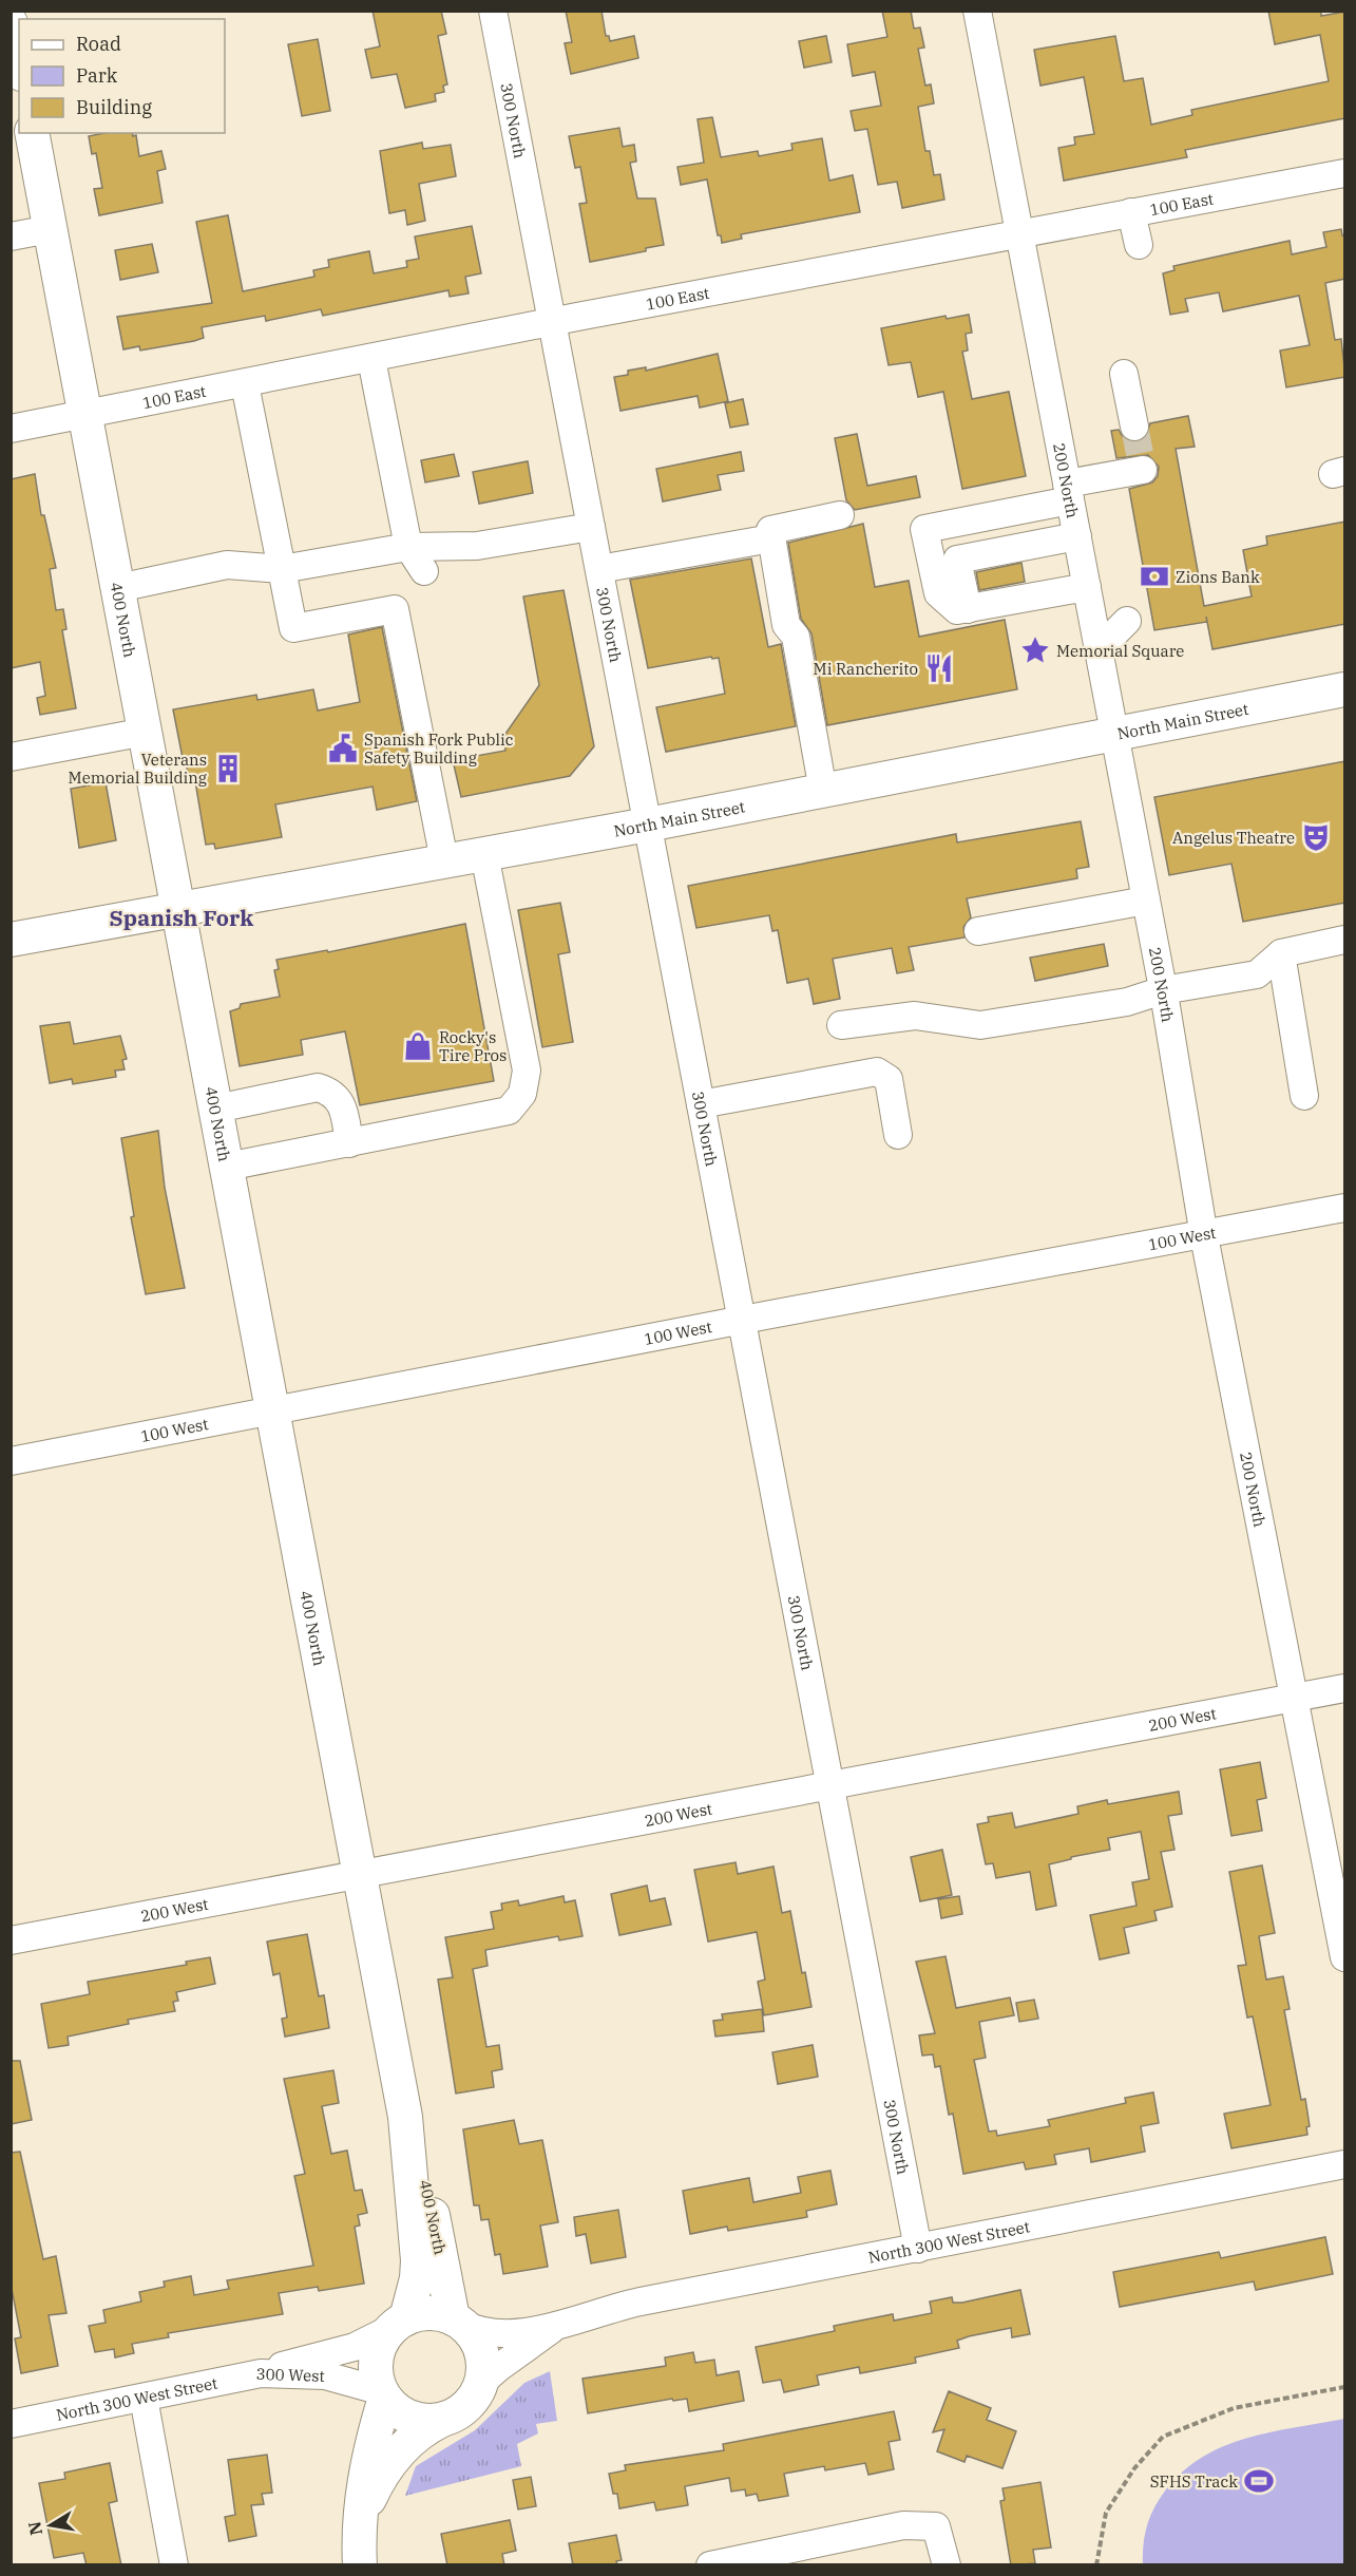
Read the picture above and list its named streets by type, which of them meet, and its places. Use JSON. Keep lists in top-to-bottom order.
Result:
{
  "streets": {
    "main road": ["400 North", "North Main Street"],
    "street": [
      "300 North",
      "100 East",
      "200 North",
      "100 West",
      "200 West",
      "North 300 West Street",
      "300 West"
    ]
  },
  "crossings": [
    ["300 North", "100 East"],
    ["300 North", "North Main Street"],
    ["300 North", "100 West"],
    ["300 North", "200 West"],
    ["300 North", "North 300 West Street"],
    ["100 East", "200 North"],
    ["100 East", "400 North"],
    ["200 North", "North Main Street"],
    ["200 North", "100 West"],
    ["200 North", "200 West"],
    ["400 North", "North Main Street"],
    ["400 North", "100 West"],
    ["400 North", "200 West"],
    ["400 North", "300 West"],
    ["North 300 West Street", "300 West"]
  ],
  "districts": ["Spanish Fork"],
  "places": {
    "bank": ["Zions Bank"],
    "place": ["Memorial Square"],
    "restaurant": ["Mi Rancherito"],
    "public building": ["Spanish Fork Public Safety Building"],
    "building": ["Veterans Memorial Building"],
    "theatre": ["Angelus Theatre"],
    "shop": ["Rocky's Tire Pros"],
    "sports": ["SFHS Track"]
  },
  "legend": ["Road", "Park", "Building"],
  "north": "left"
}
